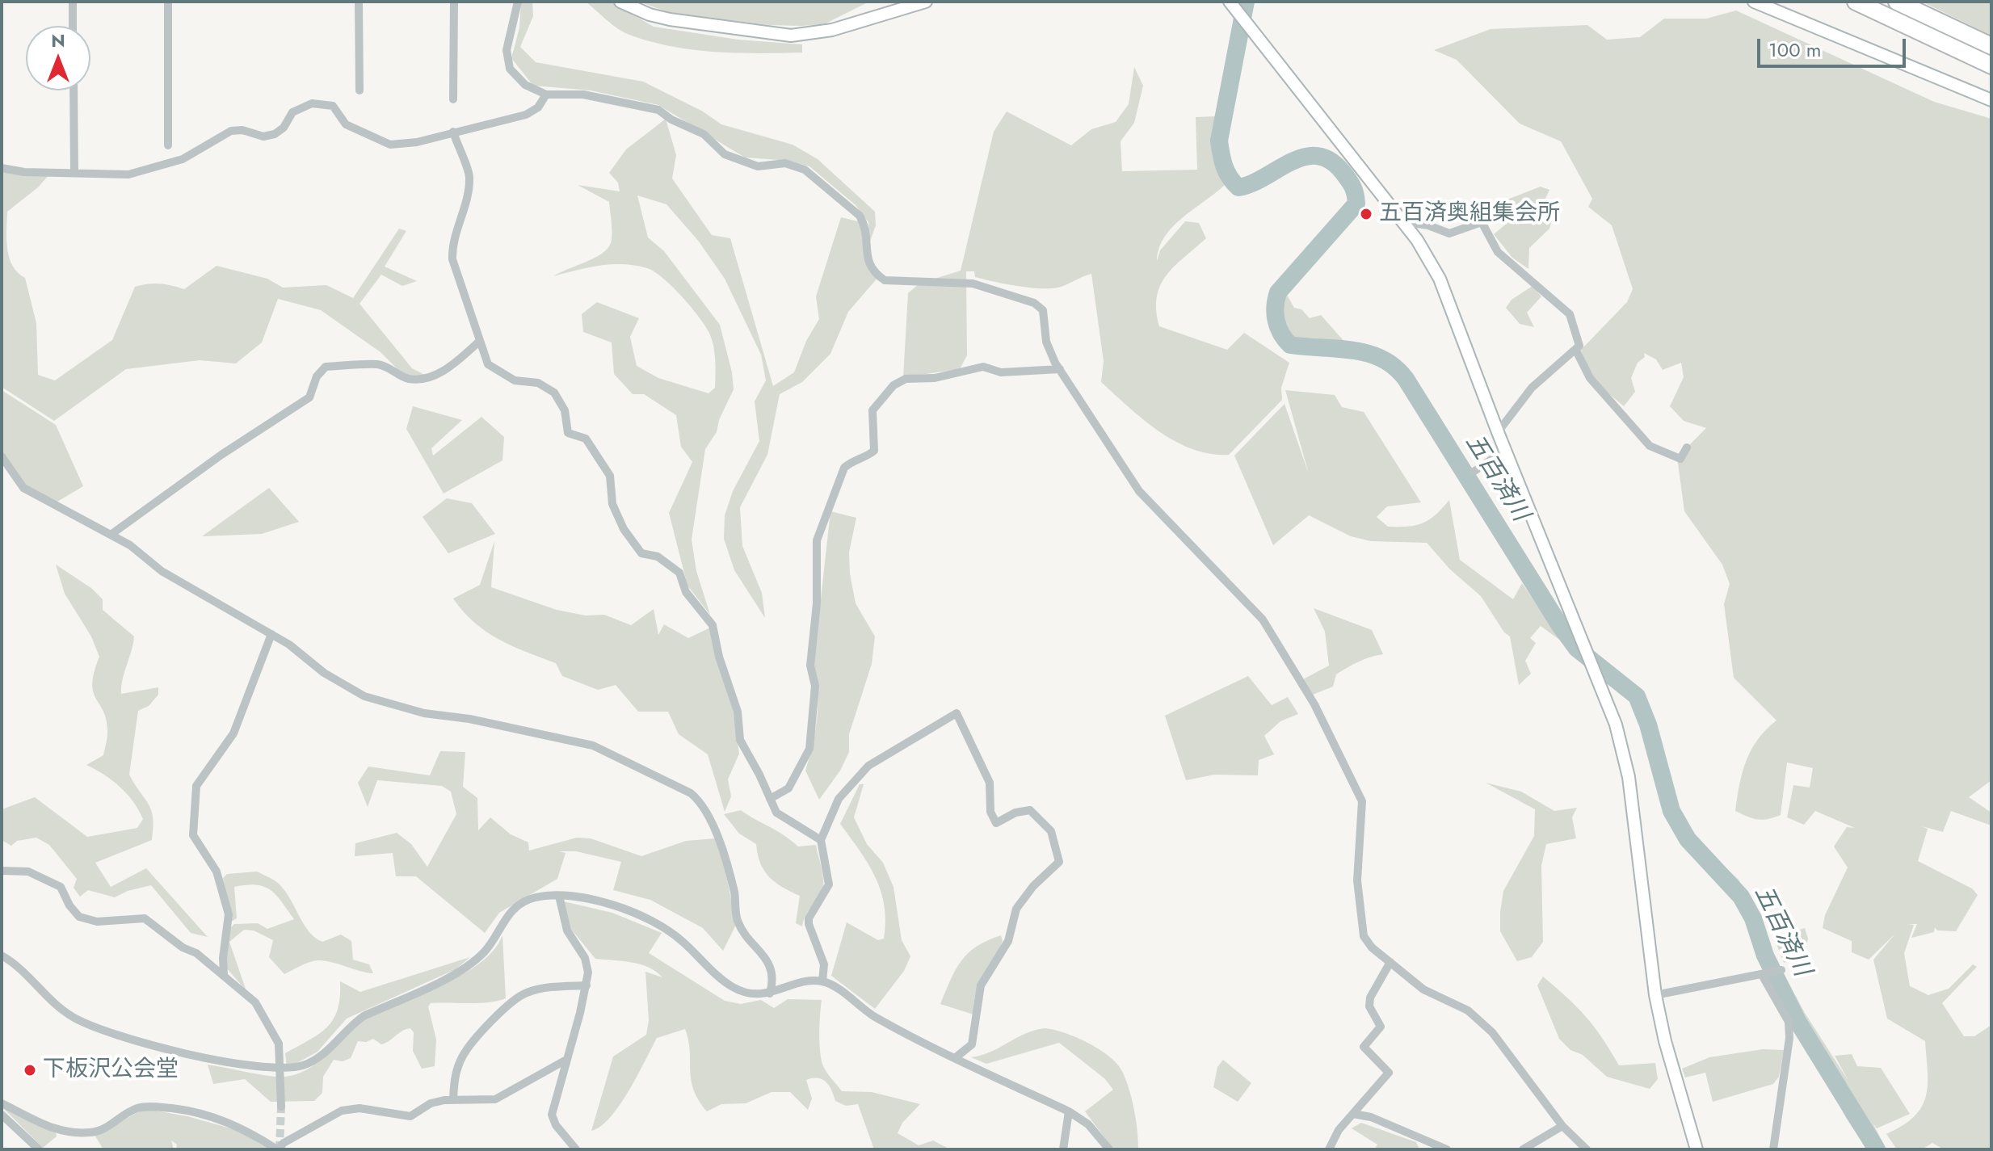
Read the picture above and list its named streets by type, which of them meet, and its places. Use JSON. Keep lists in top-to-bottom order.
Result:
{
  "water": ["五百済川"],
  "places": ["五百済奥組集会所", "下板沢公会堂"],
  "scale_bar": "100 m",
  "north": "top"
}
